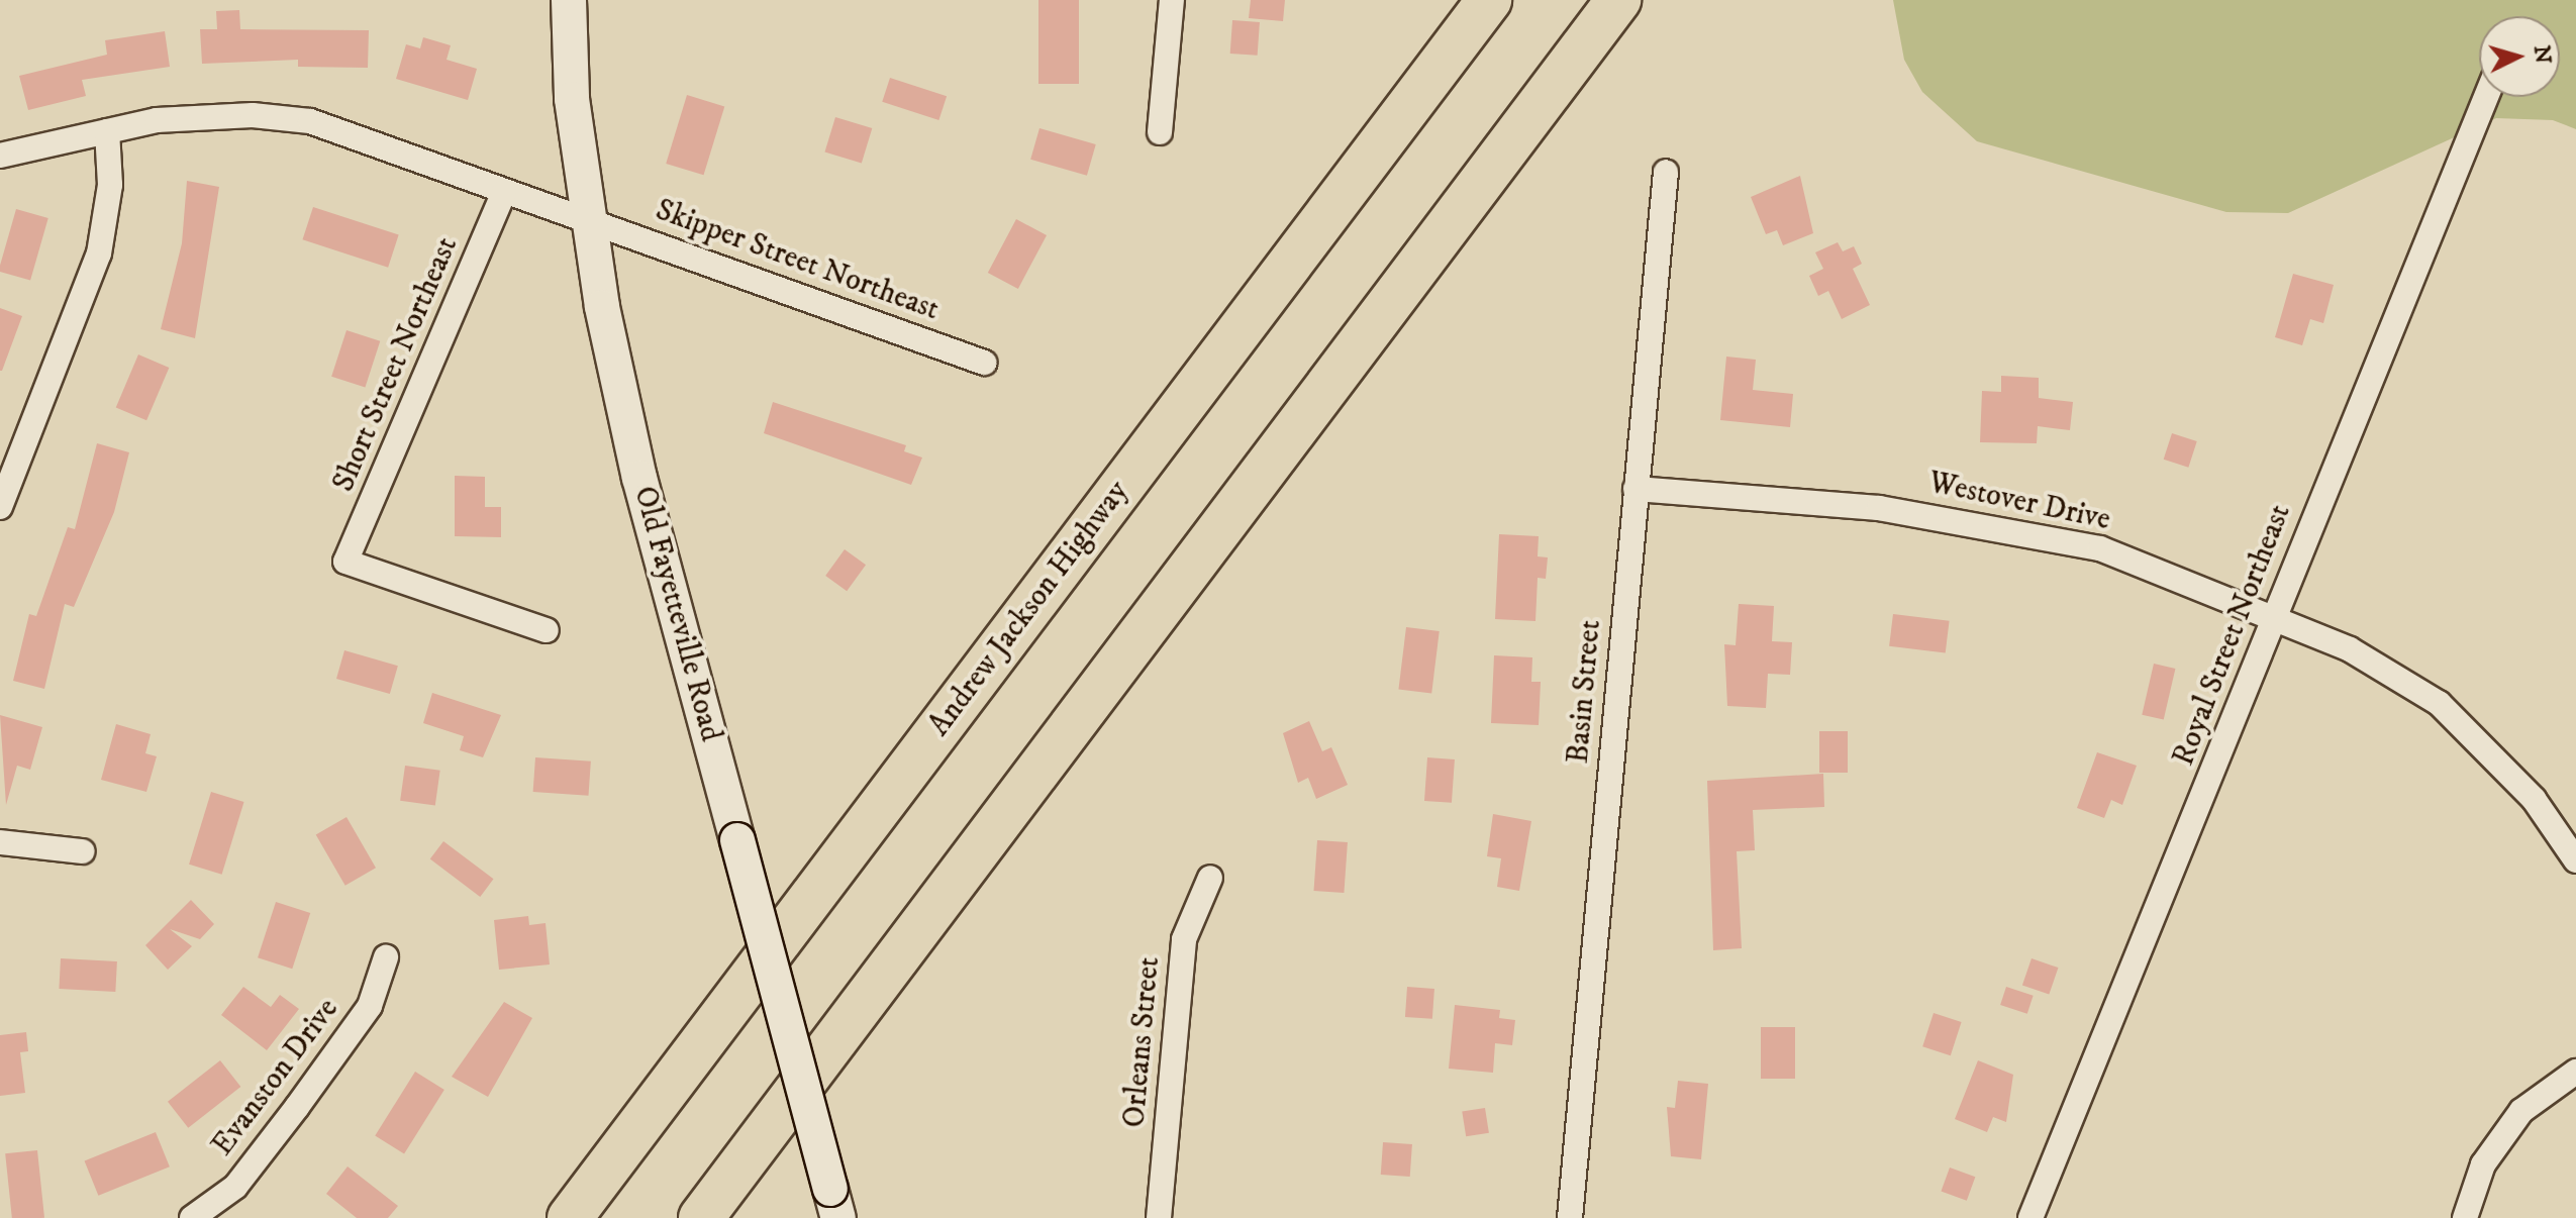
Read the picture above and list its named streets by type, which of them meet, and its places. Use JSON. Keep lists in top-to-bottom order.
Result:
{
  "streets": {
    "highway": ["Andrew Jackson Highway"],
    "street": [
      "Skipper Street Northeast",
      "Short Street Northeast",
      "Westover Drive",
      "Old Fayetteville Road",
      "Royal Street Northeast",
      "Basin Street",
      "Orleans Street",
      "Evanston Drive"
    ]
  },
  "crossings": [
    ["Skipper Street Northeast", "Short Street Northeast"],
    ["Skipper Street Northeast", "Old Fayetteville Road"],
    ["Westover Drive", "Royal Street Northeast"],
    ["Westover Drive", "Basin Street"]
  ],
  "north": "right"
}
